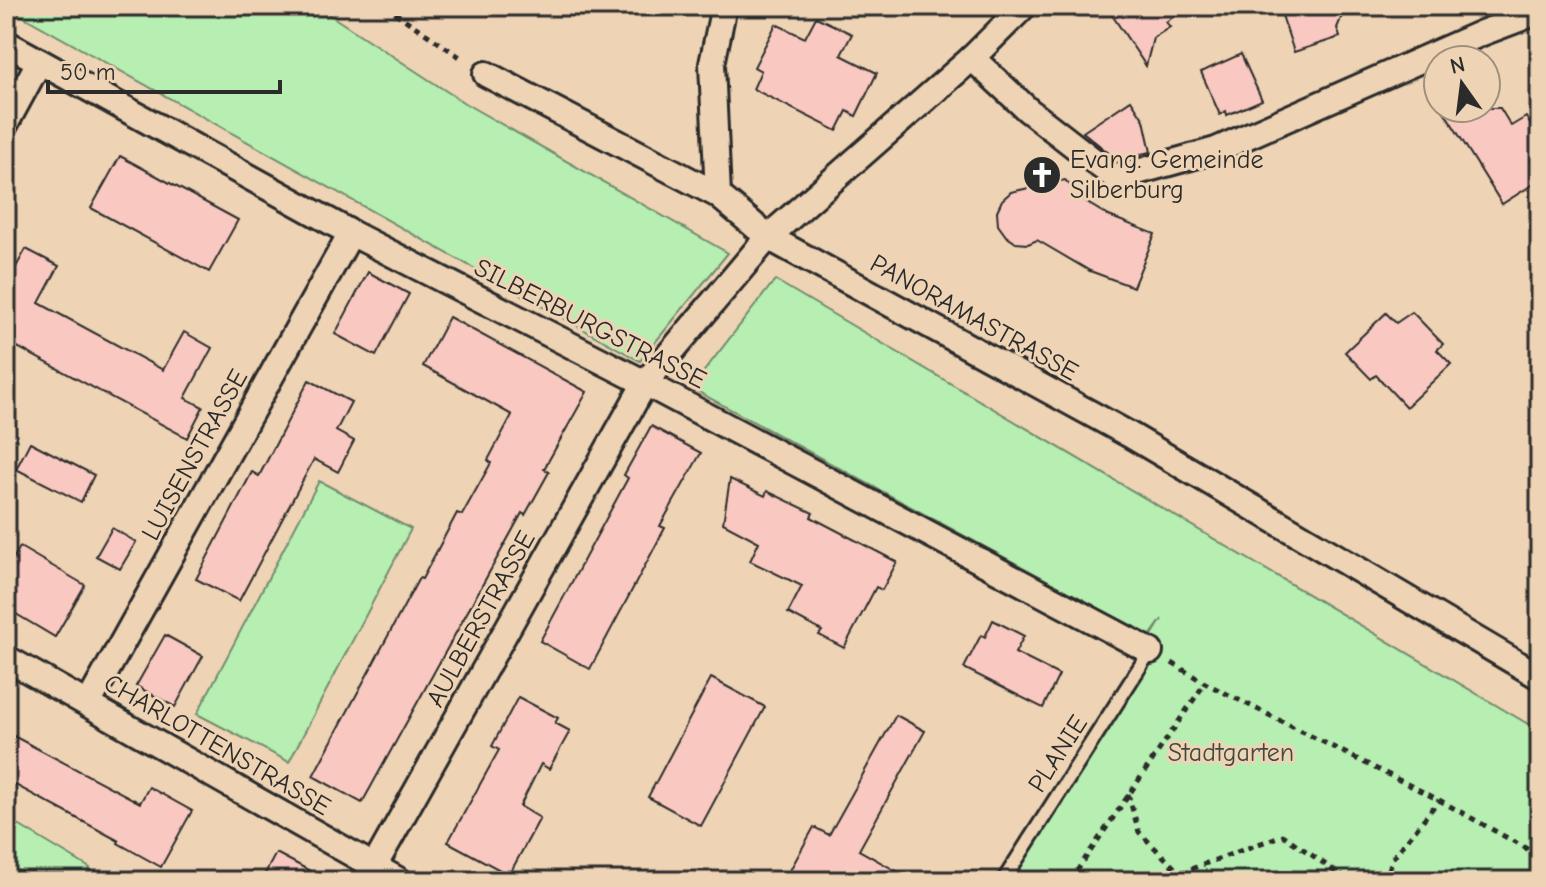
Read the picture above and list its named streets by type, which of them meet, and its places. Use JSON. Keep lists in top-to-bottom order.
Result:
{
  "streets": {
    "street": [
      "PANORAMASTRASSE",
      "SILBERBURGSTRASSE",
      "LUISENSTRASSE",
      "AULBERSTRASSE",
      "CHARLOTTENSTRASSE"
    ],
    "lane": ["PLANIE"]
  },
  "crossings": [
    ["PANORAMASTRASSE", "AULBERSTRASSE"],
    ["SILBERBURGSTRASSE", "LUISENSTRASSE"],
    ["SILBERBURGSTRASSE", "AULBERSTRASSE"],
    ["SILBERBURGSTRASSE", "PLANIE"],
    ["LUISENSTRASSE", "CHARLOTTENSTRASSE"],
    ["AULBERSTRASSE", "CHARLOTTENSTRASSE"]
  ],
  "parks": ["Stadtgarten"],
  "places": {
    "church": ["Evang. Gemeinde Silberburg"]
  },
  "scale_bar": "50 m",
  "north": "top"
}
